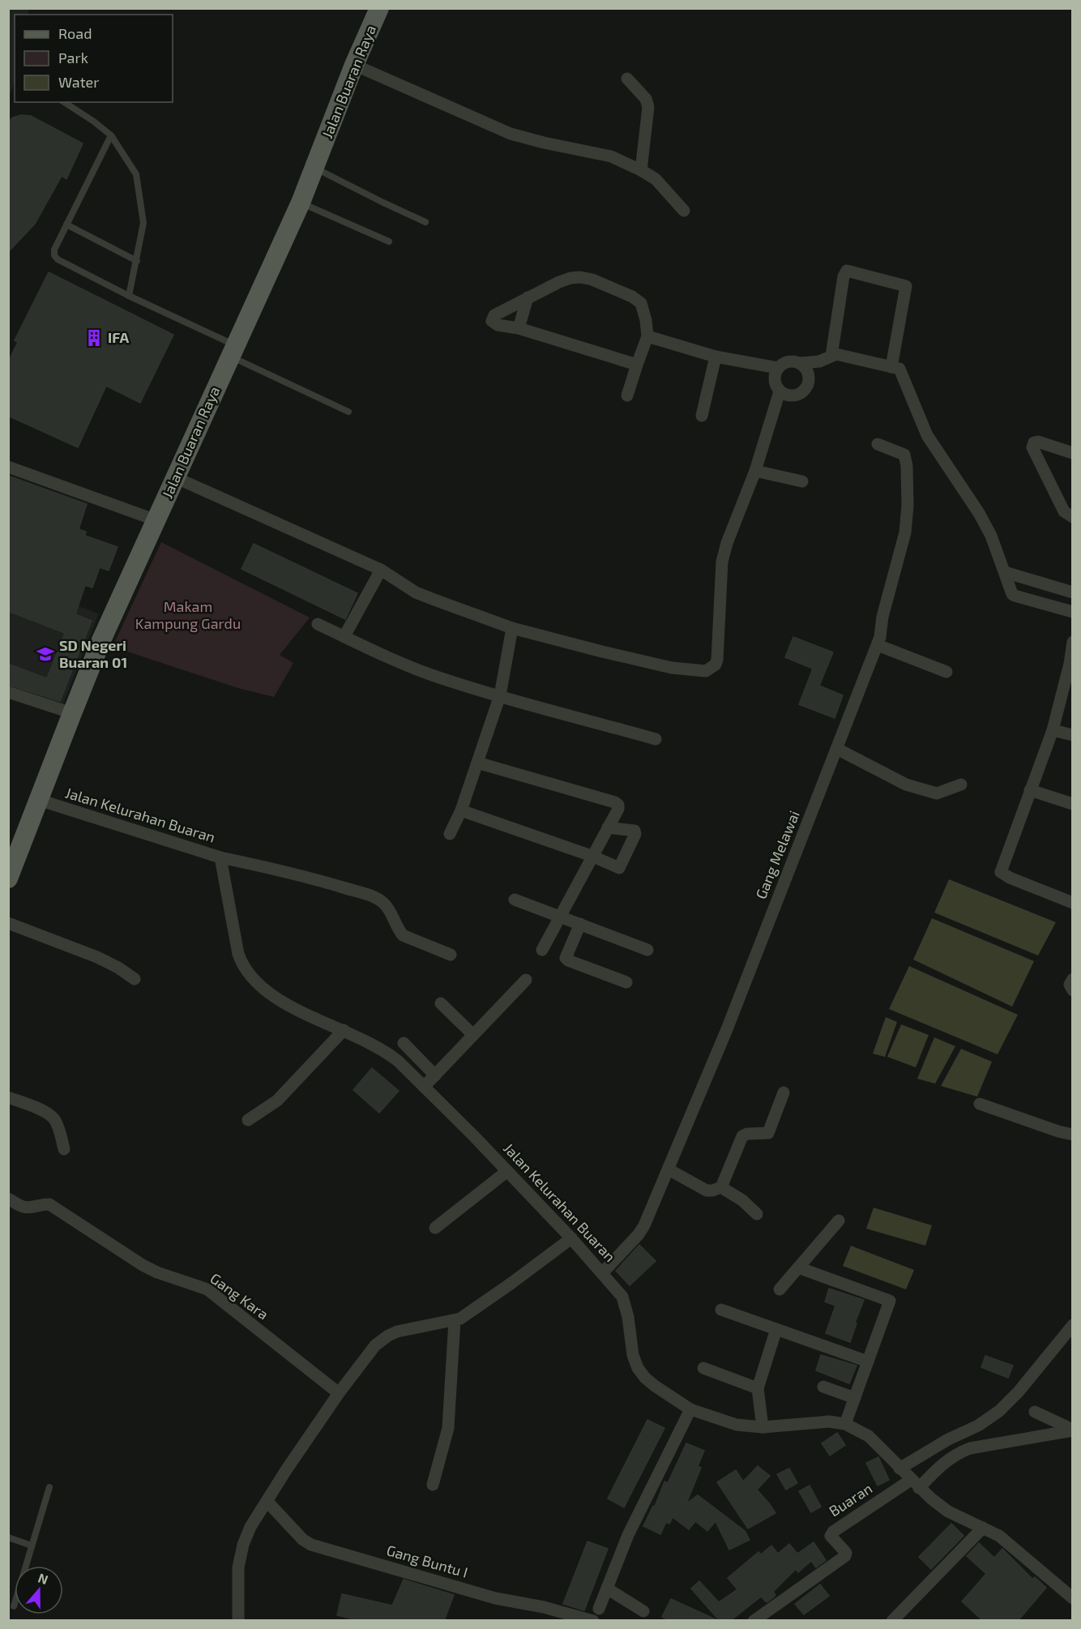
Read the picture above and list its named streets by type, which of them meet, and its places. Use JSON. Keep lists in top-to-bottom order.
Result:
{
  "streets": {
    "main road": ["Jalan Buaran Raya"],
    "street": [
      "Jalan Kelurahan Buaran",
      "Gang Melawai",
      "Gang Kara",
      "Buaran",
      "Gang Buntu I"
    ]
  },
  "crossings": [
    ["Jalan Buaran Raya", "Jalan Kelurahan Buaran"],
    ["Jalan Kelurahan Buaran", "Gang Melawai"],
    ["Jalan Kelurahan Buaran", "Buaran"]
  ],
  "parks": ["Makam Kampung Gardu"],
  "places": {
    "building": ["IFA"],
    "school or university": ["SD Negeri Buaran 01"]
  },
  "legend": ["Road", "Park", "Water"],
  "north": "top"
}
